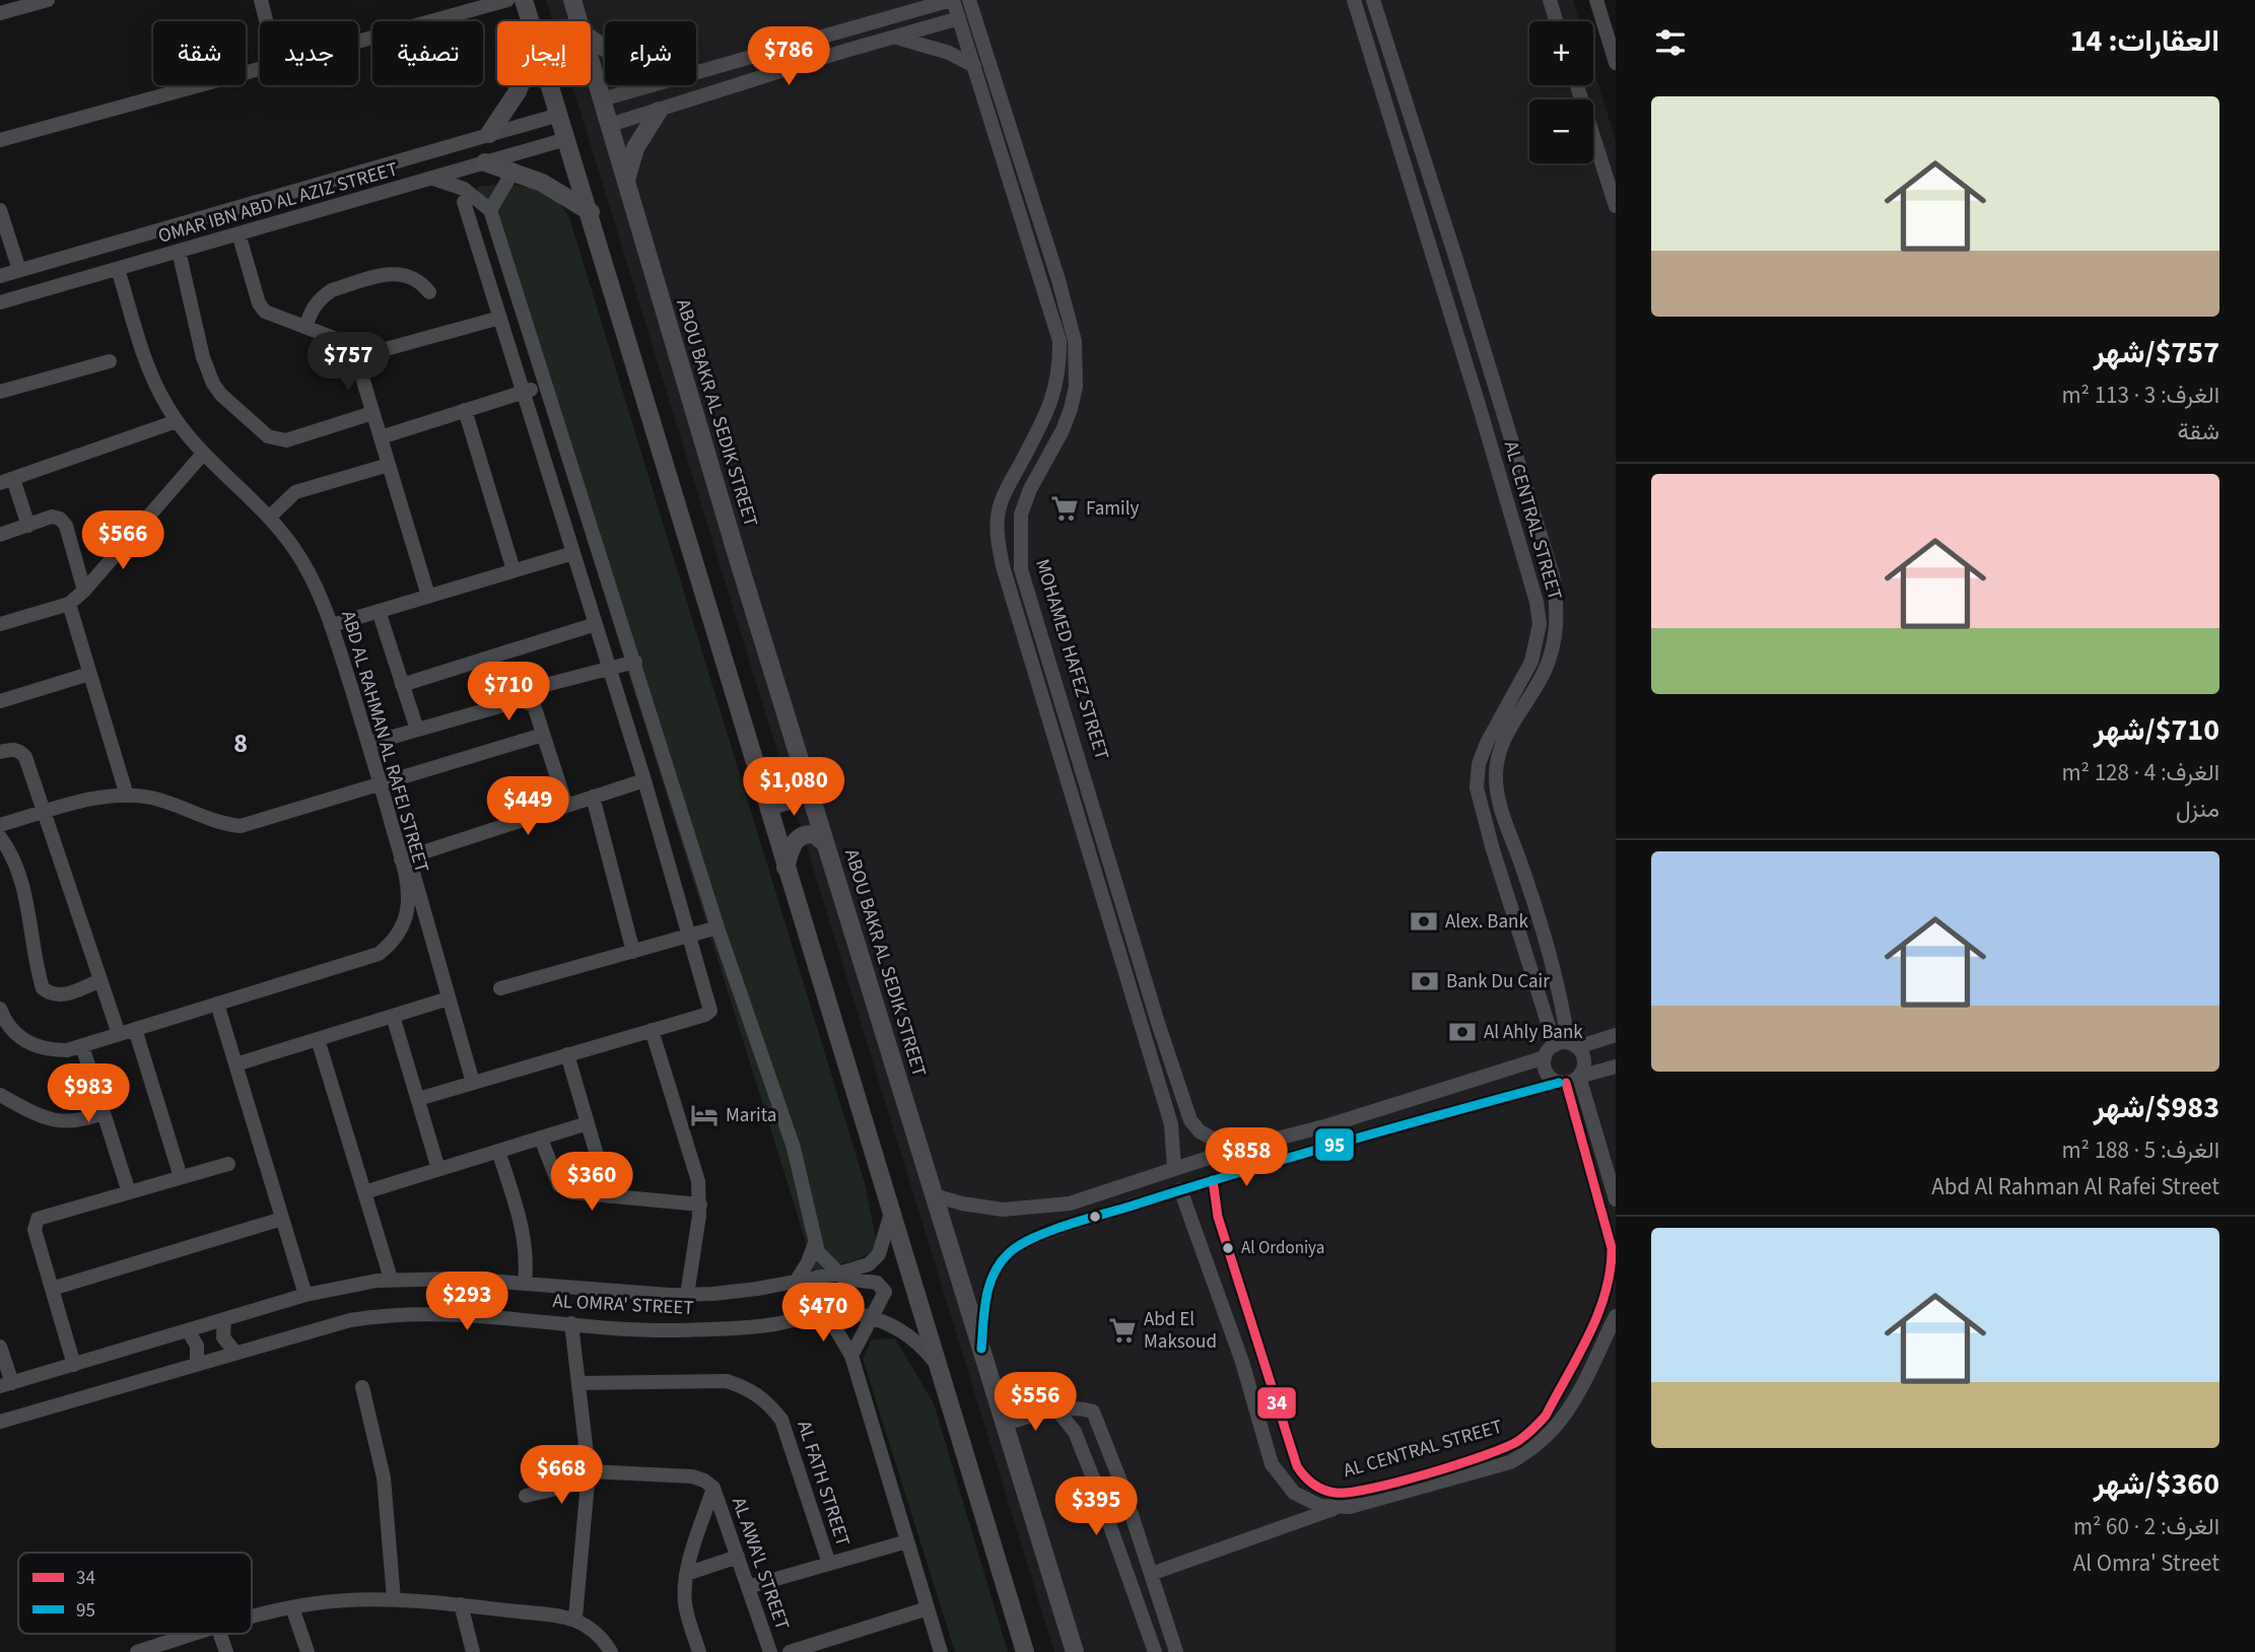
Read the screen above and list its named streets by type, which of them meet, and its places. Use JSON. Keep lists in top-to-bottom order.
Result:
{
  "streets": {
    "main road": ["ABOU BAKR AL SEDIK STREET"],
    "street": [
      "OMAR IBN ABD AL AZIZ STREET",
      "AL CENTRAL STREET",
      "MOHAMED HAFEZ STREET",
      "ABD AL RAHMAN AL RAFEI STREET",
      "AL OMRA' STREET",
      "AL FATH STREET",
      "AL AWA'L STREET"
    ]
  },
  "crossings": [
    ["OMAR IBN ABD AL AZIZ STREET", "ABD AL RAHMAN AL RAFEI STREET"]
  ],
  "districts": ["8"],
  "places": {
    "supermarket": ["Family", "Abd El Maksoud"],
    "bank": ["Alex. Bank", "Bank Du Cair", "Al Ahly Bank"],
    "hotel": ["Marita"],
    "other": ["Al Ordoniya"]
  },
  "lines": ["transit line 34", "transit line 95"],
  "legend": ["34", "95"],
  "page": {
    "heading": "العقارات: 14",
    "map_buttons": ["+", "−"],
    "chip": [
      "شراء",
      "إيجار",
      "تصفية",
      "جديد",
      "شقة"
    ],
    "price": [
      "$786",
      "$757",
      "$566",
      "$710",
      "$1,080",
      "$449",
      "$983",
      "$858",
      "$360",
      "$293",
      "$470",
      "$556",
      "$668",
      "$395"
    ],
    "list": [
      {
        "name": "$757/شهر",
        "note": "الغرف: 3 · 113 m² · شقة"
      },
      {
        "name": "$710/شهر",
        "note": "الغرف: 4 · 128 m² · منزل"
      },
      {
        "name": "$983/شهر",
        "note": "الغرف: 5 · 188 m² · Abd Al Rahman Al Rafei Street"
      },
      {
        "name": "$360/شهر",
        "note": "الغرف: 2 · 60 m² · Al Omra' Street"
      }
    ]
  }
}
